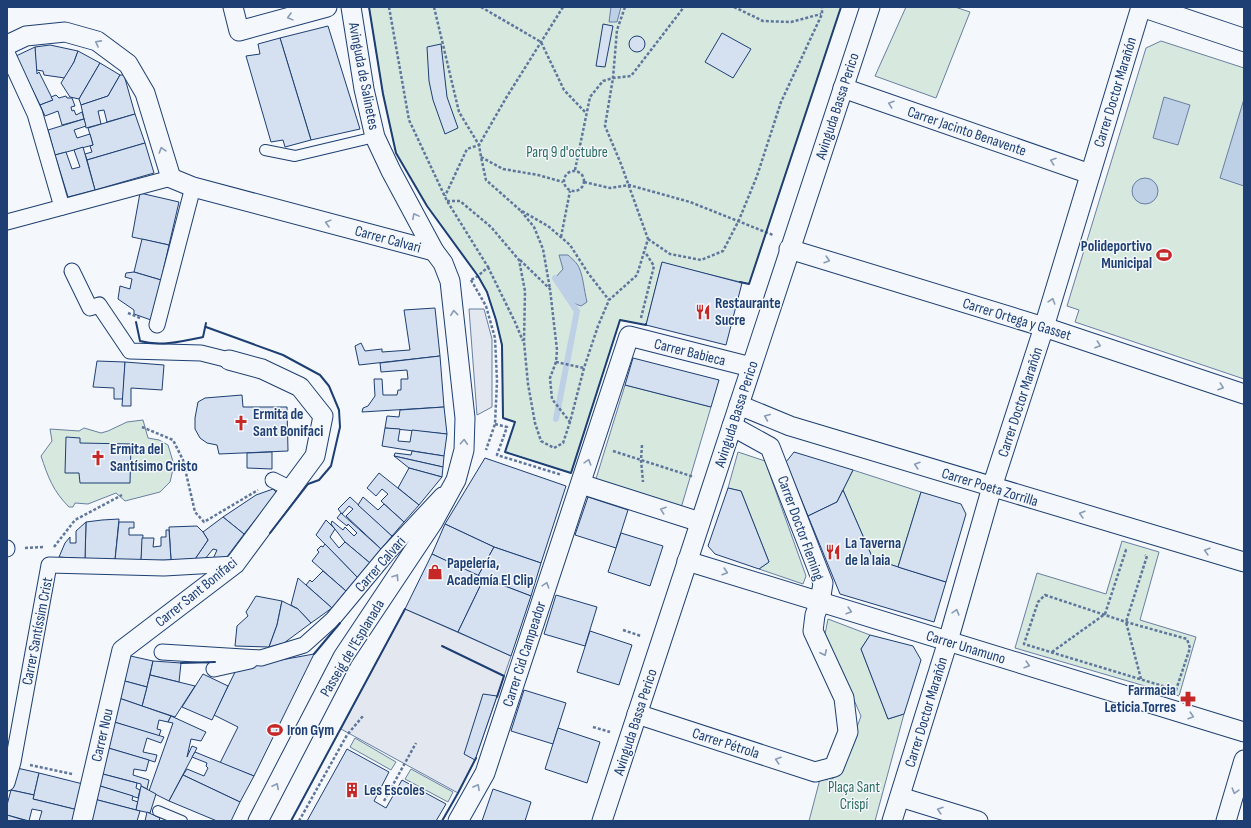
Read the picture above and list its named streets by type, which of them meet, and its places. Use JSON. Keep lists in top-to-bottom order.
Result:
{
  "streets": {
    "street": [
      "Avinguda de Salinetes",
      "Carrer Doctor Marañón",
      "Avinguda Bassa Perico",
      "Carrer Jacinto Benavente",
      "Carrer Calvari",
      "Carrer Ortega y Gasset",
      "Carrer Babieca",
      "Carrer Poeta Zorrilla",
      "Carrer Doctor Fleming",
      "Carrer Sant Bonifaci",
      "Carrer Santíssim Crist",
      "Carrer Unamuno",
      "Passeig de l'Esplanada",
      "Carrer Cid Campeador",
      "Carrer Nou",
      "Carrer Pétrola"
    ]
  },
  "crossings": [
    ["Avinguda de Salinetes", "Carrer Calvari"],
    ["Carrer Doctor Marañón", "Carrer Jacinto Benavente"],
    ["Carrer Doctor Marañón", "Carrer Ortega y Gasset"],
    ["Carrer Doctor Marañón", "Carrer Poeta Zorrilla"],
    ["Carrer Doctor Marañón", "Carrer Unamuno"],
    ["Avinguda Bassa Perico", "Carrer Jacinto Benavente"],
    ["Avinguda Bassa Perico", "Carrer Ortega y Gasset"],
    ["Avinguda Bassa Perico", "Carrer Babieca"],
    ["Avinguda Bassa Perico", "Carrer Poeta Zorrilla"],
    ["Avinguda Bassa Perico", "Carrer Unamuno"],
    ["Avinguda Bassa Perico", "Carrer Pétrola"],
    ["Carrer Calvari", "Passeig de l'Esplanada"],
    ["Carrer Babieca", "Carrer Cid Campeador"],
    ["Carrer Doctor Fleming", "Carrer Unamuno"],
    ["Carrer Doctor Fleming", "Carrer Pétrola"],
    ["Carrer Sant Bonifaci", "Carrer Santíssim Crist"],
    ["Carrer Sant Bonifaci", "Carrer Nou"]
  ],
  "one_way": [
    "Avinguda de Salinetes",
    "Carrer Doctor Marañón",
    "Carrer Jacinto Benavente",
    "Carrer Calvari",
    "Carrer Ortega y Gasset",
    "Carrer Poeta Zorrilla",
    "Carrer Doctor Fleming",
    "Carrer Unamuno",
    "Passeig de l'Esplanada",
    "Carrer Cid Campeador",
    "Carrer Pétrola"
  ],
  "parks": ["Parq 9 d'octubre", "Plaça Sant Crispí"],
  "places": {
    "sports": ["Polideportivo Municipal", "Iron Gym"],
    "restaurant": ["Restaurante Sucre", "La Taverna de la Iaia"],
    "church": ["Ermita de Sant Bonifaci", "Ermita del Santísimo Cristo"],
    "shop": ["Papelería, Academía El Clip"],
    "pharmacy": ["Farmacia Leticia Torres"],
    "building": ["Les Escoles"]
  }
}
